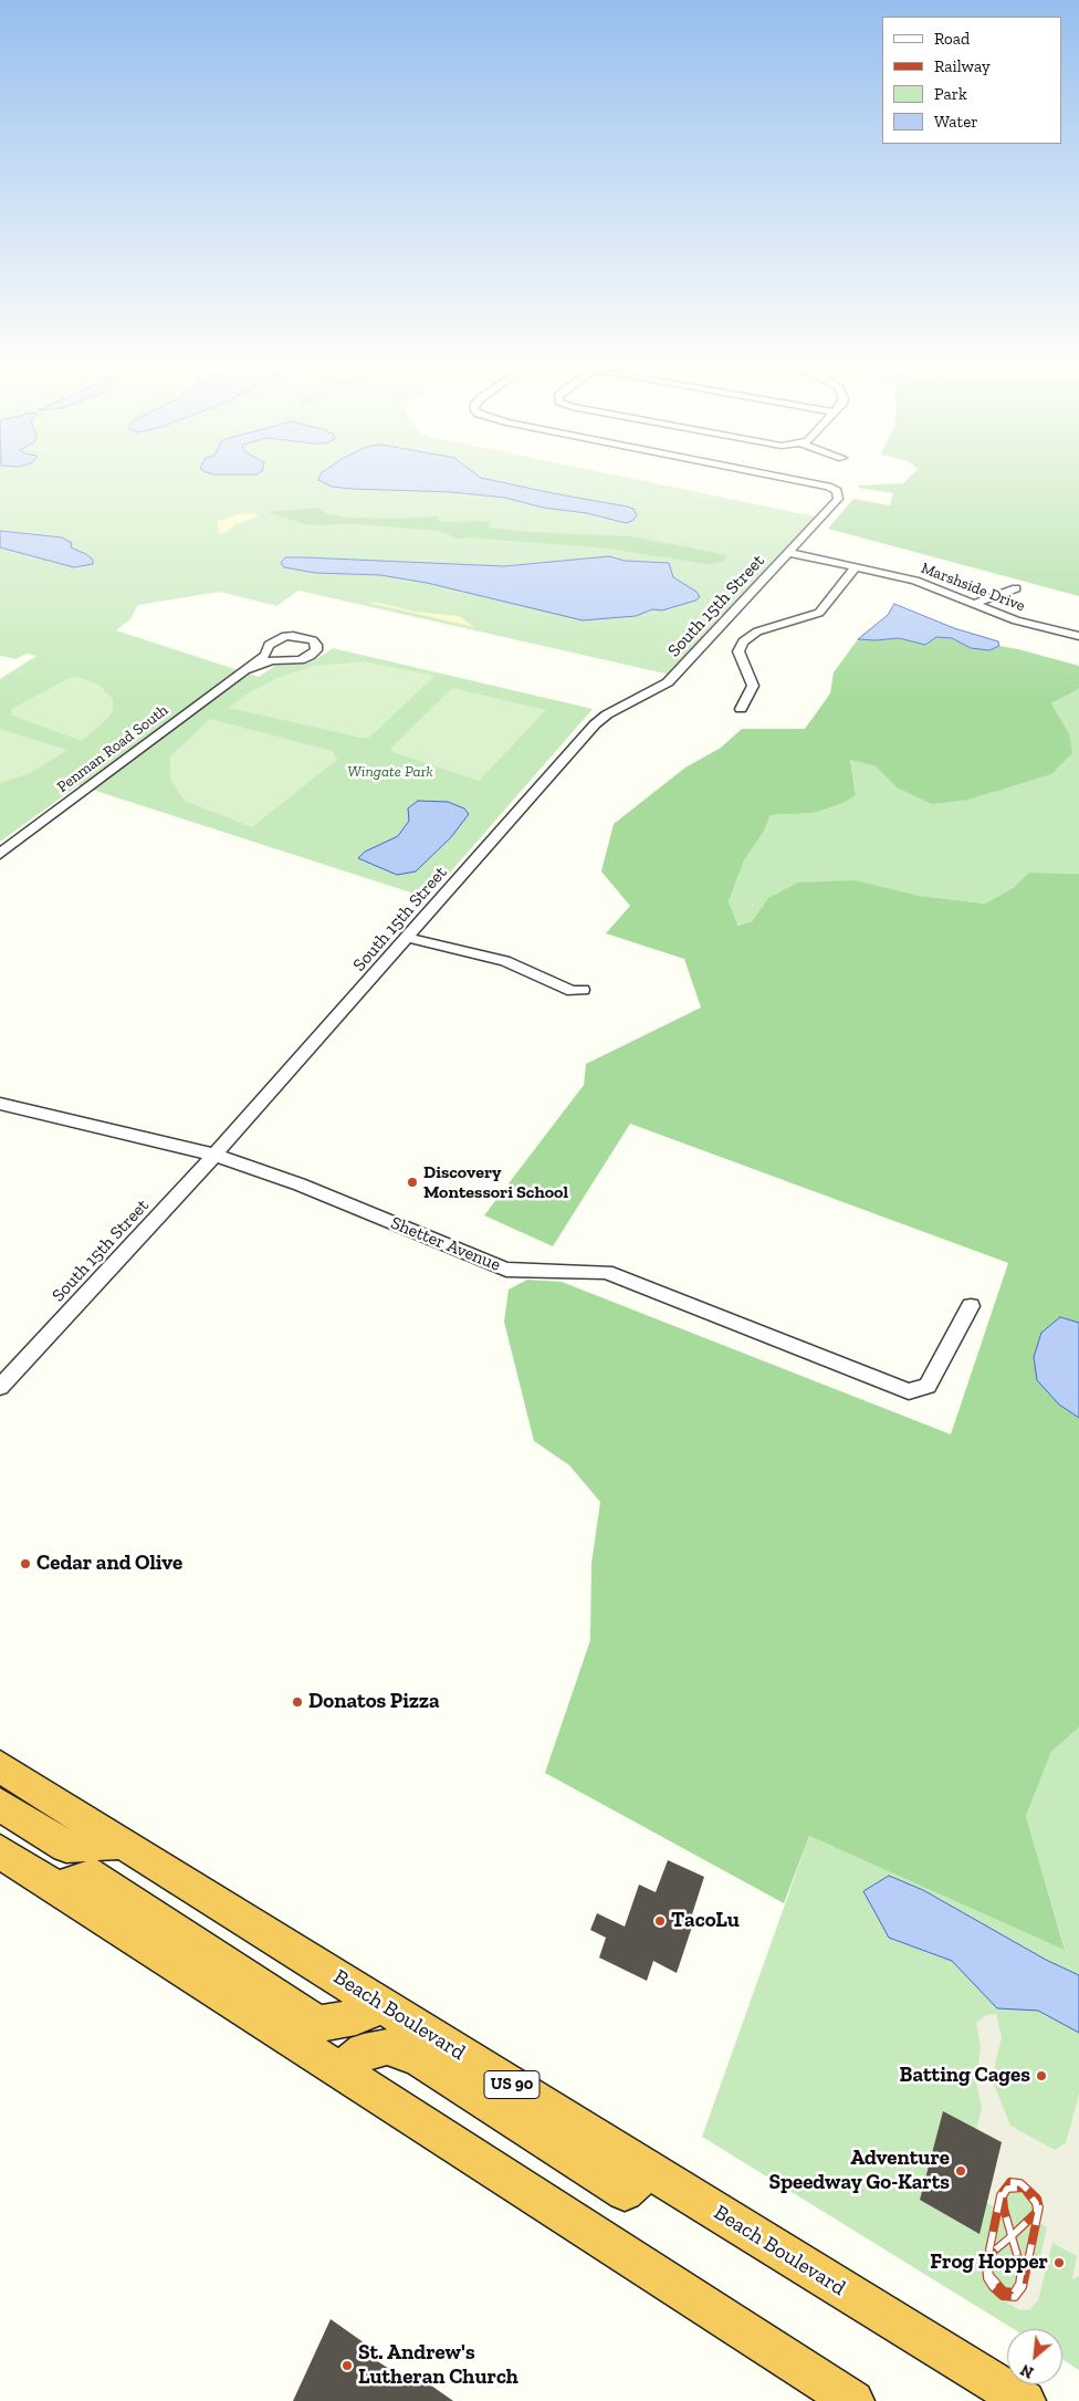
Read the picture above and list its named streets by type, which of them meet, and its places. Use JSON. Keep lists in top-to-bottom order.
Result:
{
  "streets": {
    "highway": ["Beach Boulevard", "US 90"],
    "street": [
      "Marshside Drive",
      "South 15th Street",
      "Penman Road South",
      "Shetter Avenue"
    ]
  },
  "crossings": [
    ["Marshside Drive", "South 15th Street"],
    ["South 15th Street", "Shetter Avenue"]
  ],
  "parks": ["Wingate Park"],
  "places": [
    "Discovery Montessori School",
    "Cedar and Olive",
    "Donatos Pizza",
    "TacoLu",
    "Batting Cages",
    "Adventure Speedway Go-Karts",
    "Frog Hopper",
    "St. Andrew's Lutheran Church"
  ],
  "legend": [
    "Road",
    "Railway",
    "Park",
    "Water"
  ],
  "north": "bottom left"
}
